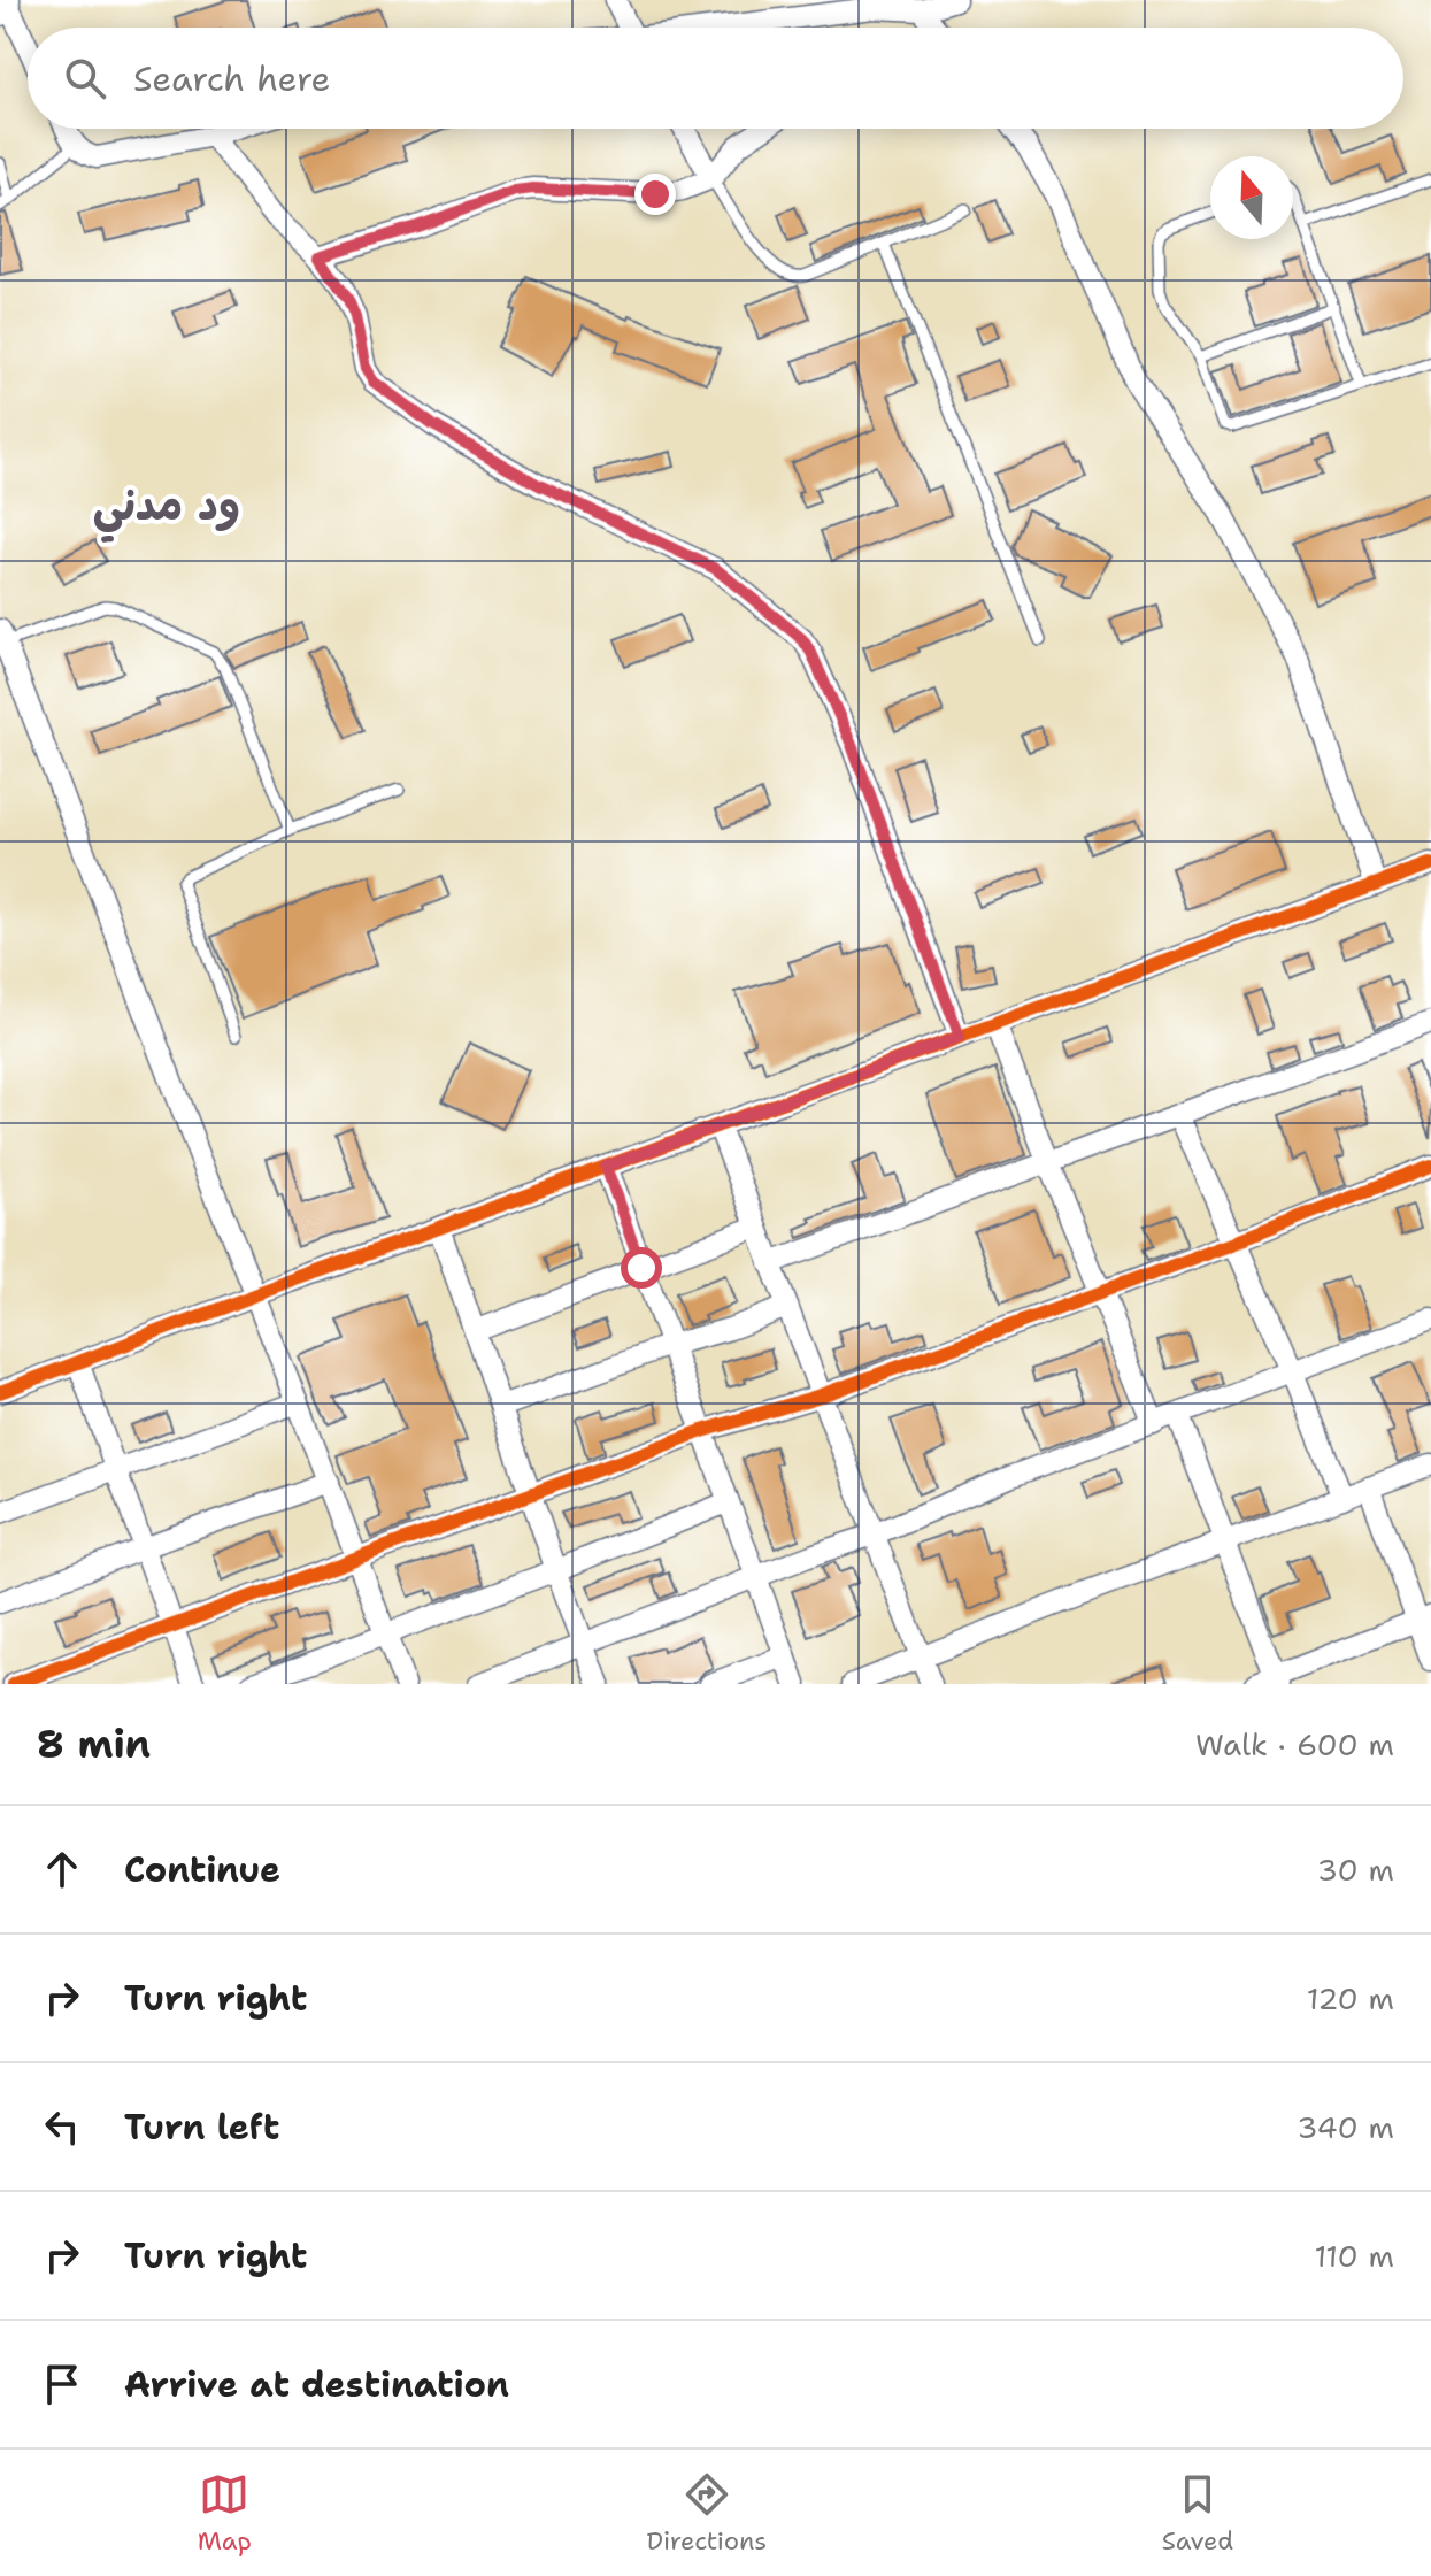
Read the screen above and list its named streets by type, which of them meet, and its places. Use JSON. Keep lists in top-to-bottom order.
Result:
{
  "districts": ["ود مدني"],
  "north": "top",
  "page": {
    "search": "Search here",
    "heading": ["8 min", "Walk · 600 m"],
    "list": [
      ["Continue", "30 m"],
      ["Turn right", "120 m"],
      ["Turn left", "340 m"],
      ["Turn right", "110 m"],
      "Arrive at destination"
    ],
    "nav": ["Map", "Directions", "Saved"]
  }
}
